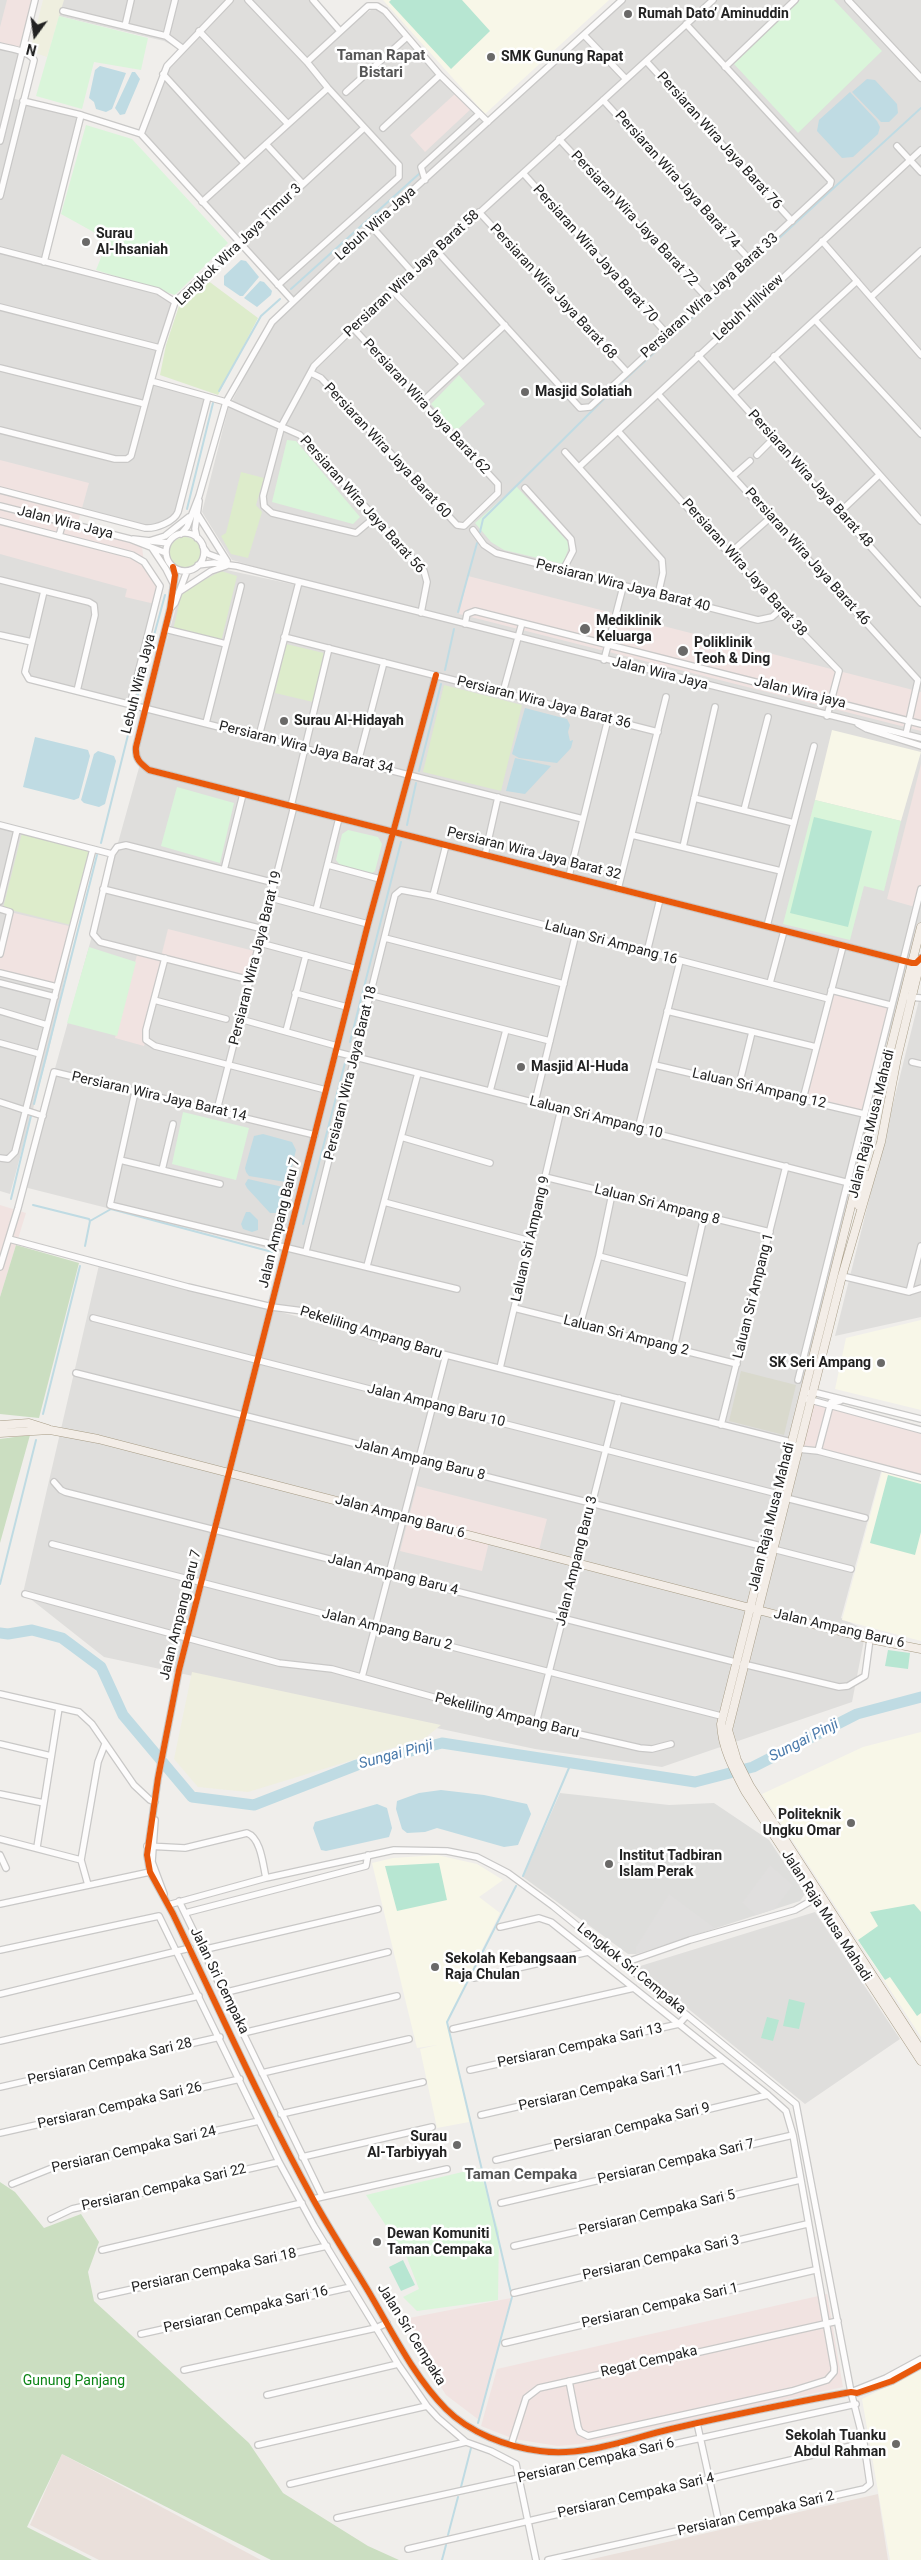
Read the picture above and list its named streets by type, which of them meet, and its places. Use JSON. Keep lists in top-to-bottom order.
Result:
{
  "streets": {
    "main road": ["Jalan Raja Musa Mahadi", "Jalan Ampang Baru 6"],
    "street": [
      "Persiaran Wira Jaya Barat 76",
      "Persiaran Wira Jaya Barat 74",
      "Persiaran Wira Jaya Barat 72",
      "Lebuh Wira Jaya",
      "Lengkok Wira Jaya Timur 3",
      "Persiaran Wira Jaya Barat 70",
      "Persiaran Wira Jaya Barat 58",
      "Persiaran Wira Jaya Barat 68",
      "Persiaran Wira Jaya Barat 33",
      "Lebuh Hillview",
      "Persiaran Wira Jaya Barat 62",
      "Persiaran Wira Jaya Barat 60",
      "Persiaran Wira Jaya Barat 48",
      "Persiaran Wira Jaya Barat 56",
      "Jalan Wira Jaya",
      "Persiaran Wira Jaya Barat 46",
      "Persiaran Wira Jaya Barat 38",
      "Persiaran Wira Jaya Barat 40",
      "Jalan Wira jaya",
      "Persiaran Wira Jaya Barat 36",
      "Persiaran Wira Jaya Barat 34",
      "Persiaran Wira Jaya Barat 32",
      "Laluan Sri Ampang 16",
      "Persiaran Wira Jaya Barat 19",
      "Persiaran Wira Jaya Barat 18",
      "Laluan Sri Ampang 12",
      "Persiaran Wira Jaya Barat 14",
      "Laluan Sri Ampang 10",
      "Laluan Sri Ampang 8",
      "Jalan Ampang Baru 7",
      "Laluan Sri Ampang 9",
      "Laluan Sri Ampang 1",
      "Pekeliling Ampang Baru",
      "Laluan Sri Ampang 2",
      "Jalan Ampang Baru 10",
      "Jalan Ampang Baru 8",
      "Jalan Ampang Baru 3",
      "Jalan Ampang Baru 4",
      "Jalan Ampang Baru 2",
      "Lengkok Sri Cempaka",
      "Jalan Sri Cempaka",
      "Persiaran Cempaka Sari 13",
      "Persiaran Cempaka Sari 28",
      "Persiaran Cempaka Sari 11",
      "Persiaran Cempaka Sari 26",
      "Persiaran Cempaka Sari 9",
      "Persiaran Cempaka Sari 24",
      "Persiaran Cempaka Sari 7",
      "Persiaran Cempaka Sari 22",
      "Persiaran Cempaka Sari 5",
      "Persiaran Cempaka Sari 3",
      "Persiaran Cempaka Sari 18",
      "Persiaran Cempaka Sari 1",
      "Persiaran Cempaka Sari 16",
      "Regat Cempaka",
      "Persiaran Cempaka Sari 6",
      "Persiaran Cempaka Sari 4",
      "Persiaran Cempaka Sari 2"
    ]
  },
  "crossings": [
    ["Persiaran Wira Jaya Barat 76", "Persiaran Wira Jaya Barat 58"],
    ["Persiaran Wira Jaya Barat 76", "Persiaran Wira Jaya Barat 33"],
    ["Persiaran Wira Jaya Barat 74", "Persiaran Wira Jaya Barat 58"],
    ["Persiaran Wira Jaya Barat 74", "Persiaran Wira Jaya Barat 33"],
    ["Persiaran Wira Jaya Barat 72", "Persiaran Wira Jaya Barat 58"],
    ["Persiaran Wira Jaya Barat 72", "Persiaran Wira Jaya Barat 33"],
    ["Lebuh Wira Jaya", "Persiaran Wira Jaya Barat 56"],
    ["Lebuh Wira Jaya", "Jalan Wira Jaya"],
    ["Lebuh Wira Jaya", "Persiaran Wira Jaya Barat 34"],
    ["Lebuh Wira Jaya", "Persiaran Wira Jaya Barat 32"],
    ["Lengkok Wira Jaya Timur 3", "Persiaran Wira Jaya Barat 56"],
    ["Persiaran Wira Jaya Barat 70", "Persiaran Wira Jaya Barat 58"],
    ["Persiaran Wira Jaya Barat 70", "Persiaran Wira Jaya Barat 33"],
    ["Persiaran Wira Jaya Barat 58", "Persiaran Wira Jaya Barat 68"],
    ["Persiaran Wira Jaya Barat 58", "Persiaran Wira Jaya Barat 62"],
    ["Persiaran Wira Jaya Barat 58", "Persiaran Wira Jaya Barat 60"],
    ["Persiaran Wira Jaya Barat 58", "Persiaran Wira Jaya Barat 56"],
    ["Persiaran Wira Jaya Barat 68", "Persiaran Wira Jaya Barat 33"],
    ["Lebuh Hillview", "Persiaran Wira Jaya Barat 48"],
    ["Lebuh Hillview", "Persiaran Wira Jaya Barat 46"],
    ["Lebuh Hillview", "Persiaran Wira Jaya Barat 38"],
    ["Persiaran Wira Jaya Barat 62", "Persiaran Wira Jaya Barat 60"],
    ["Persiaran Wira Jaya Barat 56", "Jalan Wira Jaya"],
    ["Jalan Wira Jaya", "Persiaran Wira Jaya Barat 46"],
    ["Jalan Wira Jaya", "Persiaran Wira Jaya Barat 38"],
    ["Jalan Wira Jaya", "Jalan Wira jaya"],
    ["Persiaran Wira Jaya Barat 46", "Jalan Wira jaya"],
    ["Persiaran Wira Jaya Barat 38", "Persiaran Wira Jaya Barat 40"],
    ["Persiaran Wira Jaya Barat 38", "Jalan Wira jaya"],
    ["Persiaran Wira Jaya Barat 36", "Persiaran Wira Jaya Barat 19"],
    ["Persiaran Wira Jaya Barat 36", "Jalan Ampang Baru 7"],
    ["Persiaran Wira Jaya Barat 34", "Persiaran Wira Jaya Barat 19"],
    ["Persiaran Wira Jaya Barat 34", "Jalan Ampang Baru 7"],
    ["Persiaran Wira Jaya Barat 32", "Persiaran Wira Jaya Barat 19"],
    ["Persiaran Wira Jaya Barat 32", "Jalan Raja Musa Mahadi"],
    ["Persiaran Wira Jaya Barat 32", "Jalan Ampang Baru 7"],
    ["Laluan Sri Ampang 16", "Persiaran Wira Jaya Barat 18"],
    ["Persiaran Wira Jaya Barat 19", "Persiaran Wira Jaya Barat 18"],
    ["Persiaran Wira Jaya Barat 19", "Persiaran Wira Jaya Barat 14"],
    ["Persiaran Wira Jaya Barat 18", "Laluan Sri Ampang 10"],
    ["Persiaran Wira Jaya Barat 18", "Jalan Ampang Baru 7"],
    ["Persiaran Wira Jaya Barat 14", "Jalan Ampang Baru 7"],
    ["Persiaran Wira Jaya Barat 14", "Pekeliling Ampang Baru"],
    ["Laluan Sri Ampang 10", "Jalan Raja Musa Mahadi"],
    ["Laluan Sri Ampang 10", "Jalan Ampang Baru 7"],
    ["Laluan Sri Ampang 10", "Laluan Sri Ampang 9"],
    ["Laluan Sri Ampang 10", "Laluan Sri Ampang 1"],
    ["Jalan Raja Musa Mahadi", "Pekeliling Ampang Baru"],
    ["Jalan Raja Musa Mahadi", "Jalan Ampang Baru 10"],
    ["Jalan Raja Musa Mahadi", "Jalan Ampang Baru 8"],
    ["Jalan Raja Musa Mahadi", "Jalan Ampang Baru 6"],
    ["Jalan Raja Musa Mahadi", "Jalan Ampang Baru 4"],
    ["Jalan Raja Musa Mahadi", "Jalan Ampang Baru 2"],
    ["Laluan Sri Ampang 8", "Laluan Sri Ampang 9"],
    ["Laluan Sri Ampang 8", "Laluan Sri Ampang 1"],
    ["Jalan Ampang Baru 7", "Pekeliling Ampang Baru"],
    ["Jalan Ampang Baru 7", "Jalan Ampang Baru 10"],
    ["Jalan Ampang Baru 7", "Jalan Ampang Baru 8"],
    ["Jalan Ampang Baru 7", "Jalan Ampang Baru 6"],
    ["Jalan Ampang Baru 7", "Jalan Ampang Baru 4"],
    ["Jalan Ampang Baru 7", "Jalan Ampang Baru 2"],
    ["Jalan Ampang Baru 7", "Jalan Sri Cempaka"],
    ["Laluan Sri Ampang 9", "Pekeliling Ampang Baru"],
    ["Laluan Sri Ampang 9", "Laluan Sri Ampang 2"],
    ["Laluan Sri Ampang 1", "Pekeliling Ampang Baru"],
    ["Laluan Sri Ampang 1", "Laluan Sri Ampang 2"],
    ["Pekeliling Ampang Baru", "Jalan Ampang Baru 3"],
    ["Jalan Ampang Baru 10", "Jalan Ampang Baru 3"],
    ["Jalan Ampang Baru 8", "Jalan Ampang Baru 3"],
    ["Jalan Ampang Baru 6", "Jalan Ampang Baru 3"],
    ["Jalan Ampang Baru 3", "Jalan Ampang Baru 4"],
    ["Jalan Ampang Baru 3", "Jalan Ampang Baru 2"],
    ["Lengkok Sri Cempaka", "Jalan Sri Cempaka"],
    ["Lengkok Sri Cempaka", "Persiaran Cempaka Sari 13"],
    ["Lengkok Sri Cempaka", "Regat Cempaka"],
    ["Lengkok Sri Cempaka", "Persiaran Cempaka Sari 2"],
    ["Jalan Sri Cempaka", "Regat Cempaka"],
    ["Jalan Sri Cempaka", "Persiaran Cempaka Sari 2"],
    ["Persiaran Cempaka Sari 6", "Persiaran Cempaka Sari 2"],
    ["Persiaran Cempaka Sari 4", "Persiaran Cempaka Sari 2"]
  ],
  "districts": ["Taman Rapat Bistari", "Taman Cempaka"],
  "water": ["Sungai Pinji"],
  "parks": ["Gunung Panjang"],
  "places": [
    "Rumah Dato’ Aminuddin",
    "SMK Gunung Rapat",
    "Surau Al-Ihsaniah",
    "Masjid Solatiah",
    "Mediklinik Keluarga",
    "Poliklinik Teoh & Ding",
    "Surau Al-Hidayah",
    "Masjid Al-Huda",
    "SK Seri Ampang",
    "Politeknik Ungku Omar",
    "Institut Tadbiran Islam Perak",
    "Sekolah Kebangsaan Raja Chulan",
    "Surau Al-Tarbiyyah",
    "Dewan Komuniti Taman Cempaka",
    "Sekolah Tuanku Abdul Rahman"
  ],
  "north": "bottom"
}
